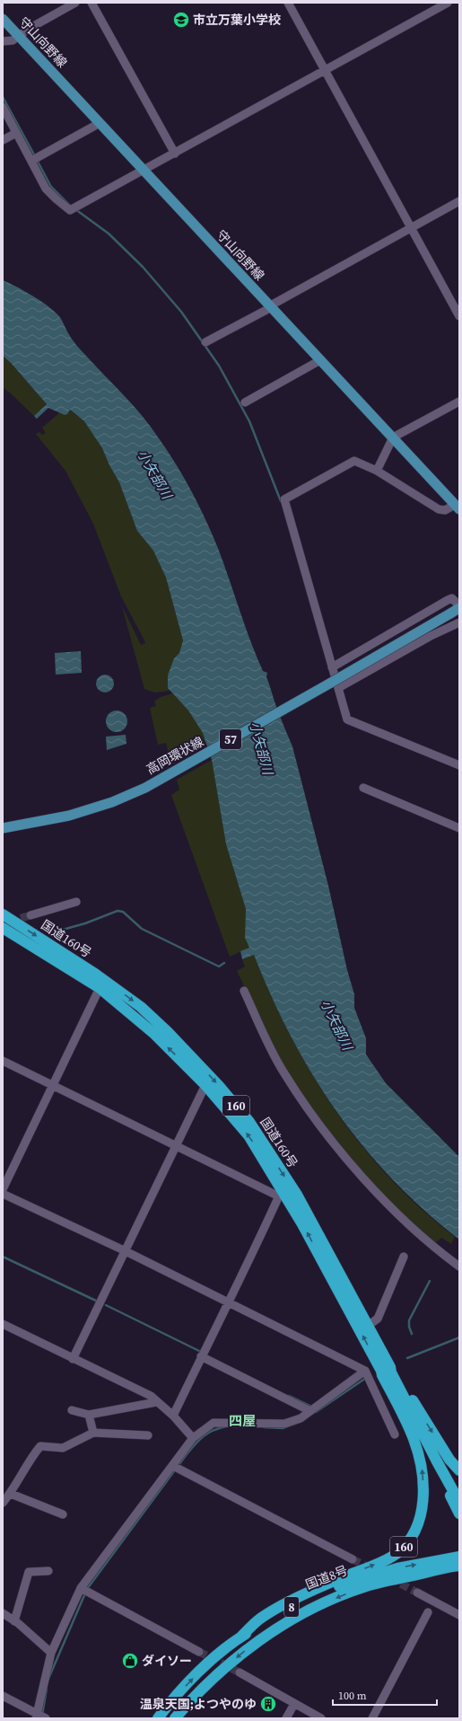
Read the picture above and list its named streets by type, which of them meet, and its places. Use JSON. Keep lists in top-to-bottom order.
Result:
{
  "streets": {
    "highway": [
      "国道160号",
      "160",
      "国道8号",
      "8"
    ],
    "main road": ["守山向野線", "57", "高岡環状線"]
  },
  "crossings": [
    ["国道160号", "160"],
    ["160", "国道8号"]
  ],
  "districts": ["四屋"],
  "water": ["小矢部川"],
  "places": {
    "school or university": ["市立万葉小学校"],
    "shop": ["ダイソー"],
    "building": ["温泉天国;よつやのゆ"]
  },
  "scale_bar": "100 m"
}
